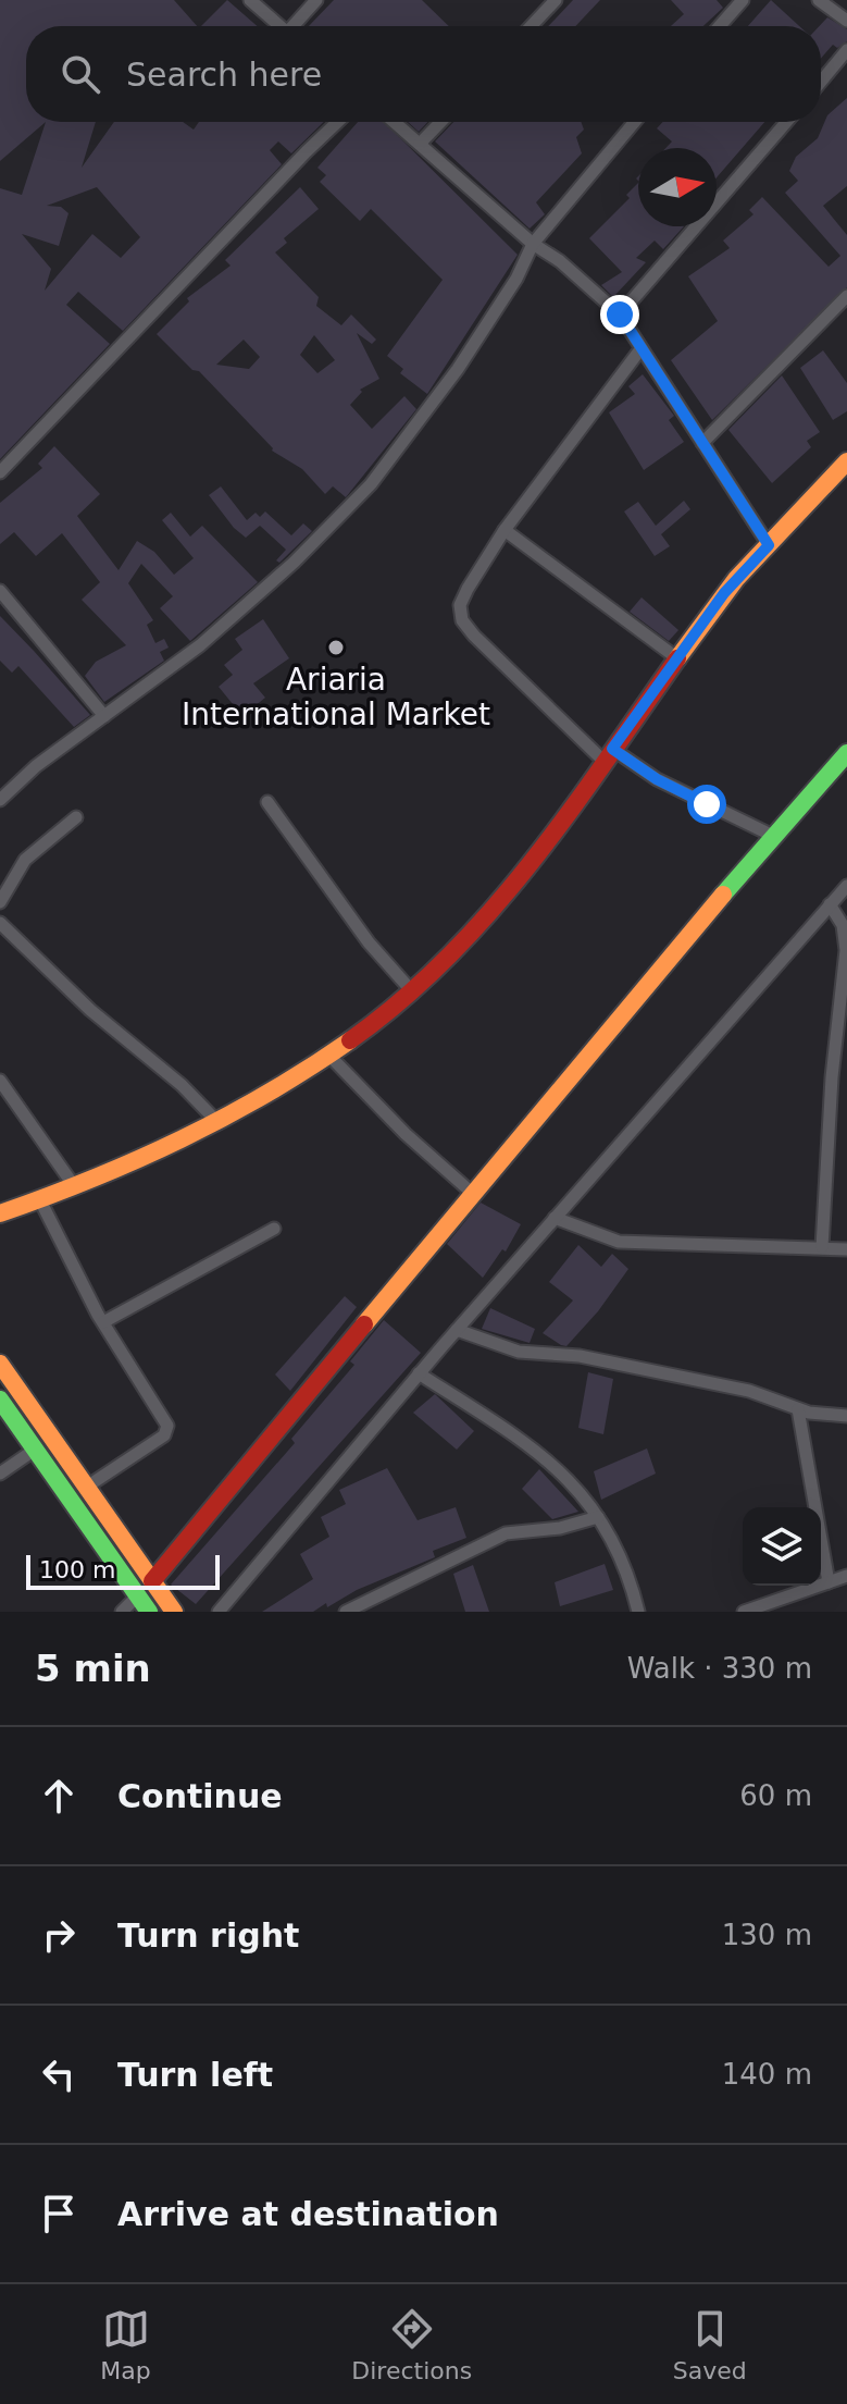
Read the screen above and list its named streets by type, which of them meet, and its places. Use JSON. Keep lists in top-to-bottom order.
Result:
{
  "places": ["Ariaria International Market"],
  "scale_bar": "100 m",
  "north": "right",
  "page": {
    "search": "Search here",
    "scale": "100 m",
    "heading": ["5 min", "Walk · 330 m"],
    "list": [
      ["Continue", "60 m"],
      ["Turn right", "130 m"],
      ["Turn left", "140 m"],
      "Arrive at destination"
    ],
    "nav": ["Map", "Directions", "Saved"]
  }
}
